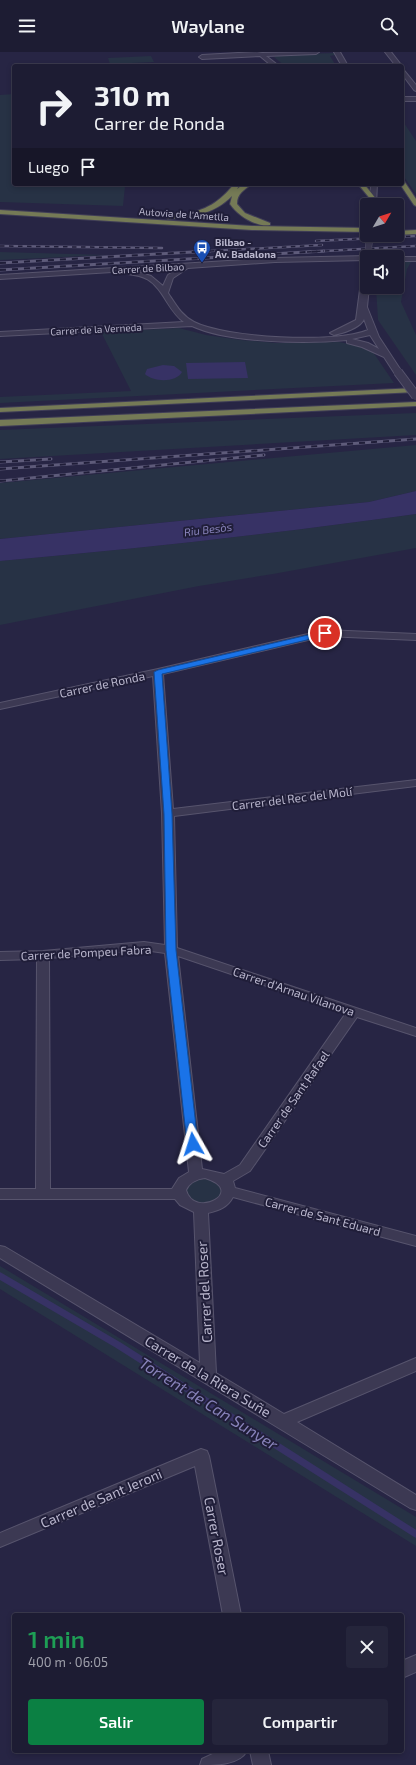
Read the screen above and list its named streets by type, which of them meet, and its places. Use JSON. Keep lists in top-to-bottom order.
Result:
{
  "streets": {
    "highway": ["Autovia de l'Ametlla"],
    "street": [
      "Carrer de Bilbao",
      "Carrer de la Verneda",
      "Carrer de Ronda",
      "Carrer del Rec del Molí",
      "Carrer de Pompeu Fabra",
      "Carrer d'Arnau Vilanova",
      "Carrer de Sant Rafael",
      "Carrer de Sant Eduard",
      "Carrer del Roser",
      "Carrer de la Riera Suñe",
      "Carrer de Sant Jeroni",
      "Carrer Roser"
    ]
  },
  "crossings": [
    ["Carrer de Pompeu Fabra", "Carrer d'Arnau Vilanova"],
    ["Carrer d'Arnau Vilanova", "Carrer de Sant Rafael"],
    ["Carrer de Sant Rafael", "Carrer de Sant Eduard"],
    ["Carrer de Sant Rafael", "Carrer del Roser"],
    ["Carrer de Sant Eduard", "Carrer del Roser"],
    ["Carrer del Roser", "Carrer de la Riera Suñe"],
    ["Carrer de Sant Jeroni", "Carrer Roser"]
  ],
  "water": ["Riu Besòs", "Torrent de Can Sunyer"],
  "places": {
    "bus stop": ["Bilbao - Av. Badalona"]
  },
  "north": "top right",
  "page": {
    "header": "Waylane",
    "turn": ["310 m", "Carrer de Ronda"],
    "then": "Luego",
    "heading": ["1 min", "400 m · 06:05"],
    "buttons": ["Salir", "Compartir"]
  }
}
